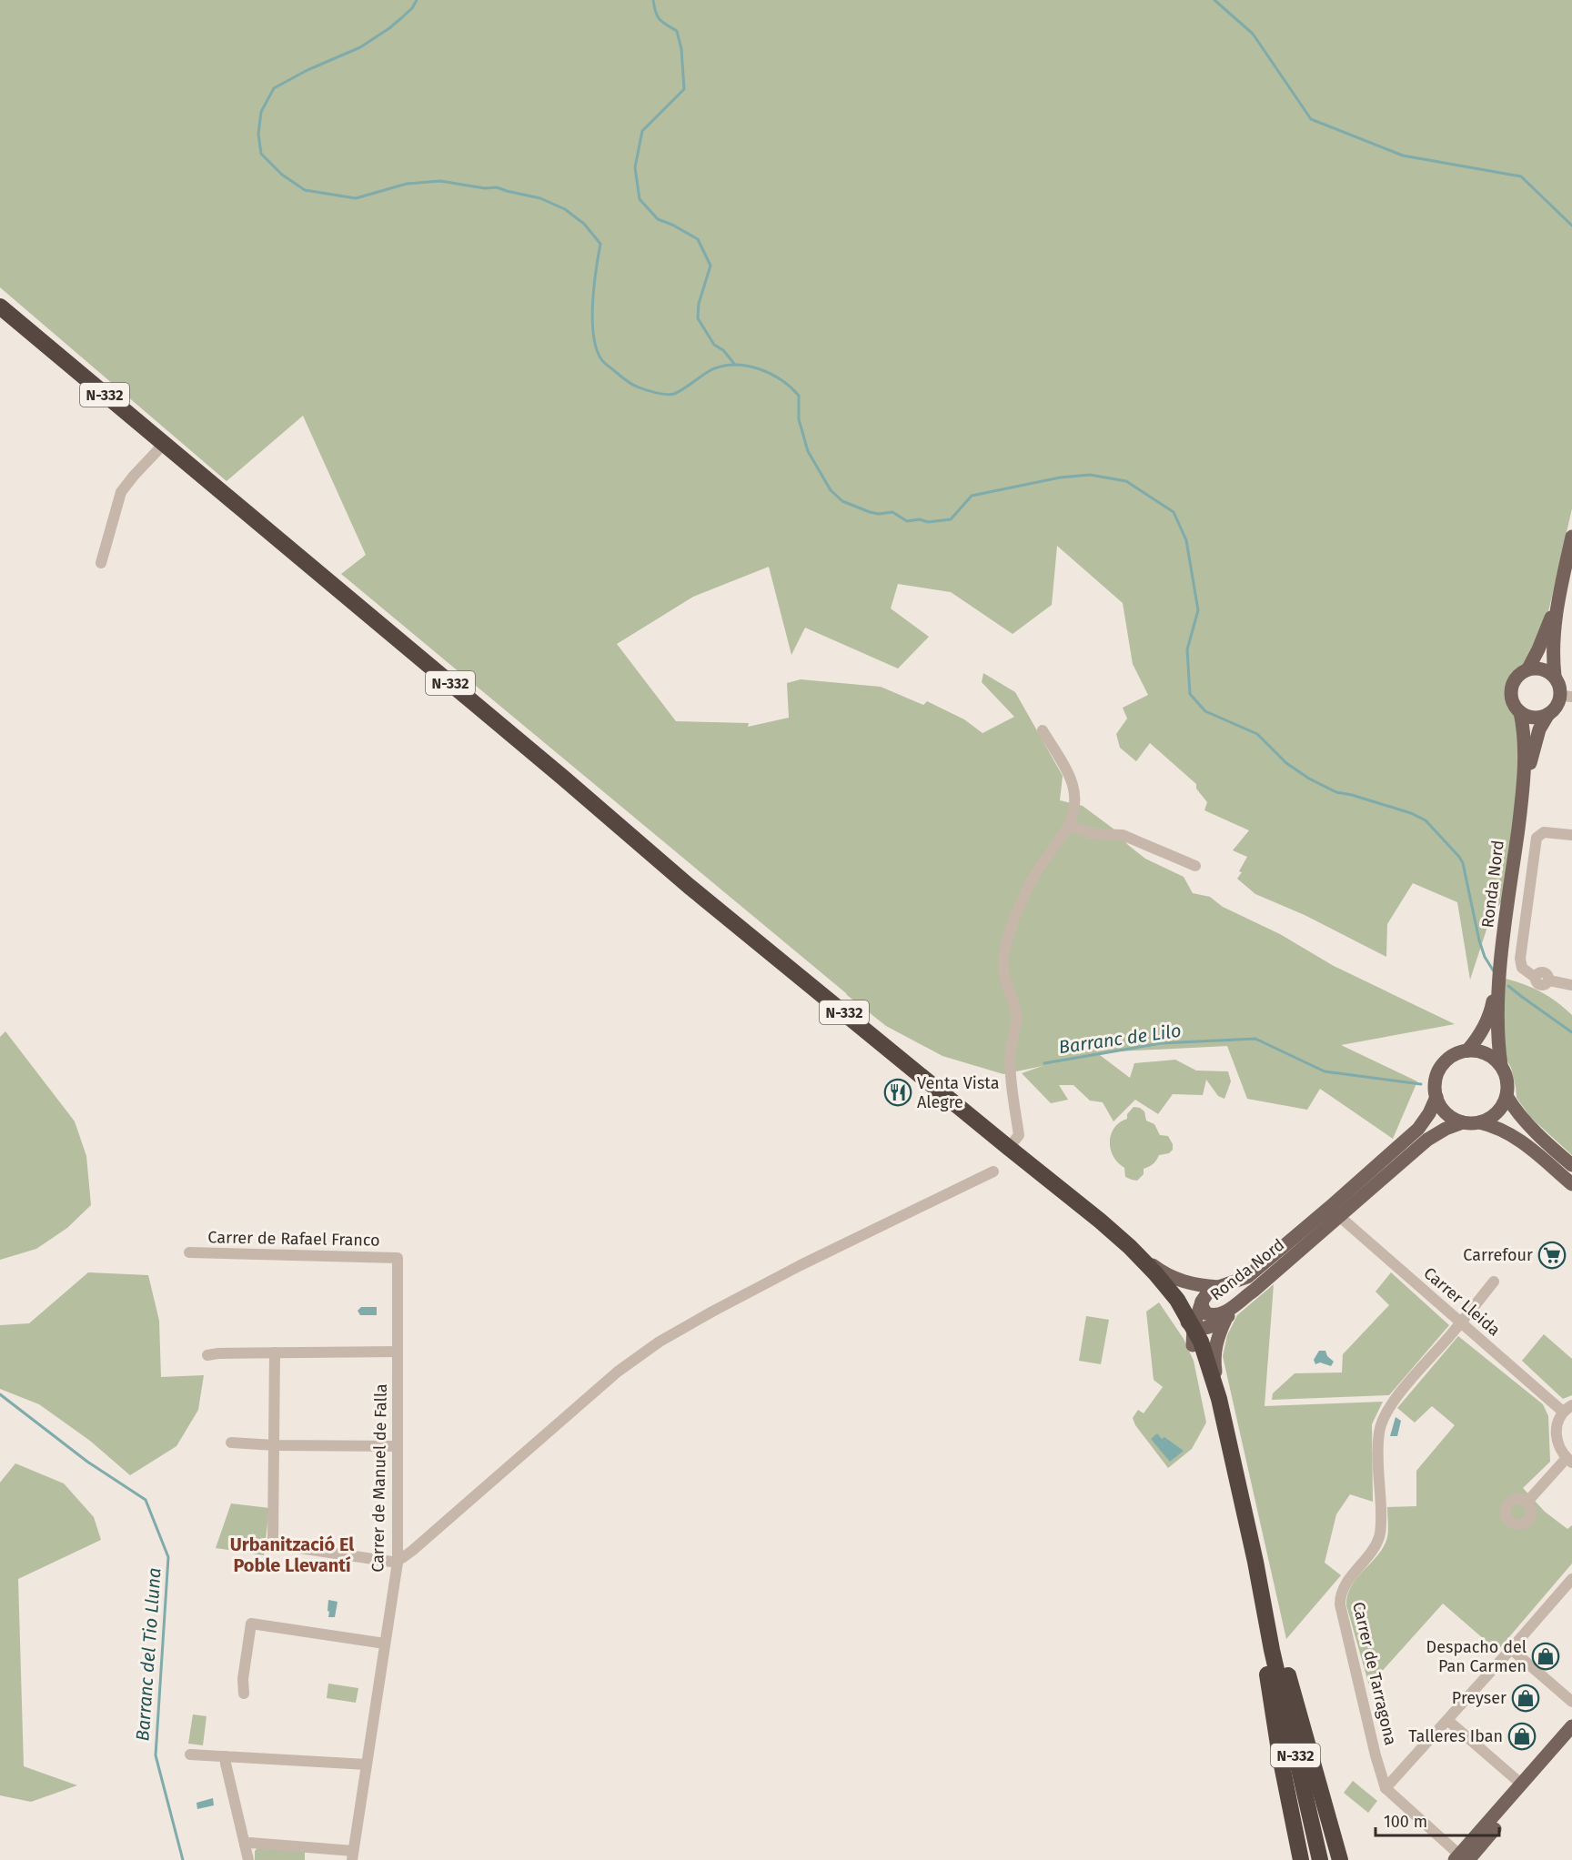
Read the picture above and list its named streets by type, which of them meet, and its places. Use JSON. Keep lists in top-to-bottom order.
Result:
{
  "streets": {
    "highway": ["N-332"],
    "main road": ["Ronda Nord"],
    "street": [
      "Carrer de Rafael Franco",
      "Carrer Lleida",
      "Carrer de Manuel de Falla",
      "Carrer de Tarragona"
    ]
  },
  "crossings": [
    ["Ronda Nord", "Carrer Lleida"],
    ["Carrer de Rafael Franco", "Carrer de Manuel de Falla"],
    ["Carrer Lleida", "Carrer de Tarragona"]
  ],
  "districts": ["Urbanització El Poble Llevantí"],
  "water": ["Barranc de Lilo", "Barranc del Tio Lluna"],
  "places": {
    "restaurant": ["Venta Vista Alegre"],
    "supermarket": ["Carrefour"],
    "shop": ["Despacho del Pan Carmen", "Preyser", "Talleres Iban"]
  },
  "scale_bar": "100 m"
}
